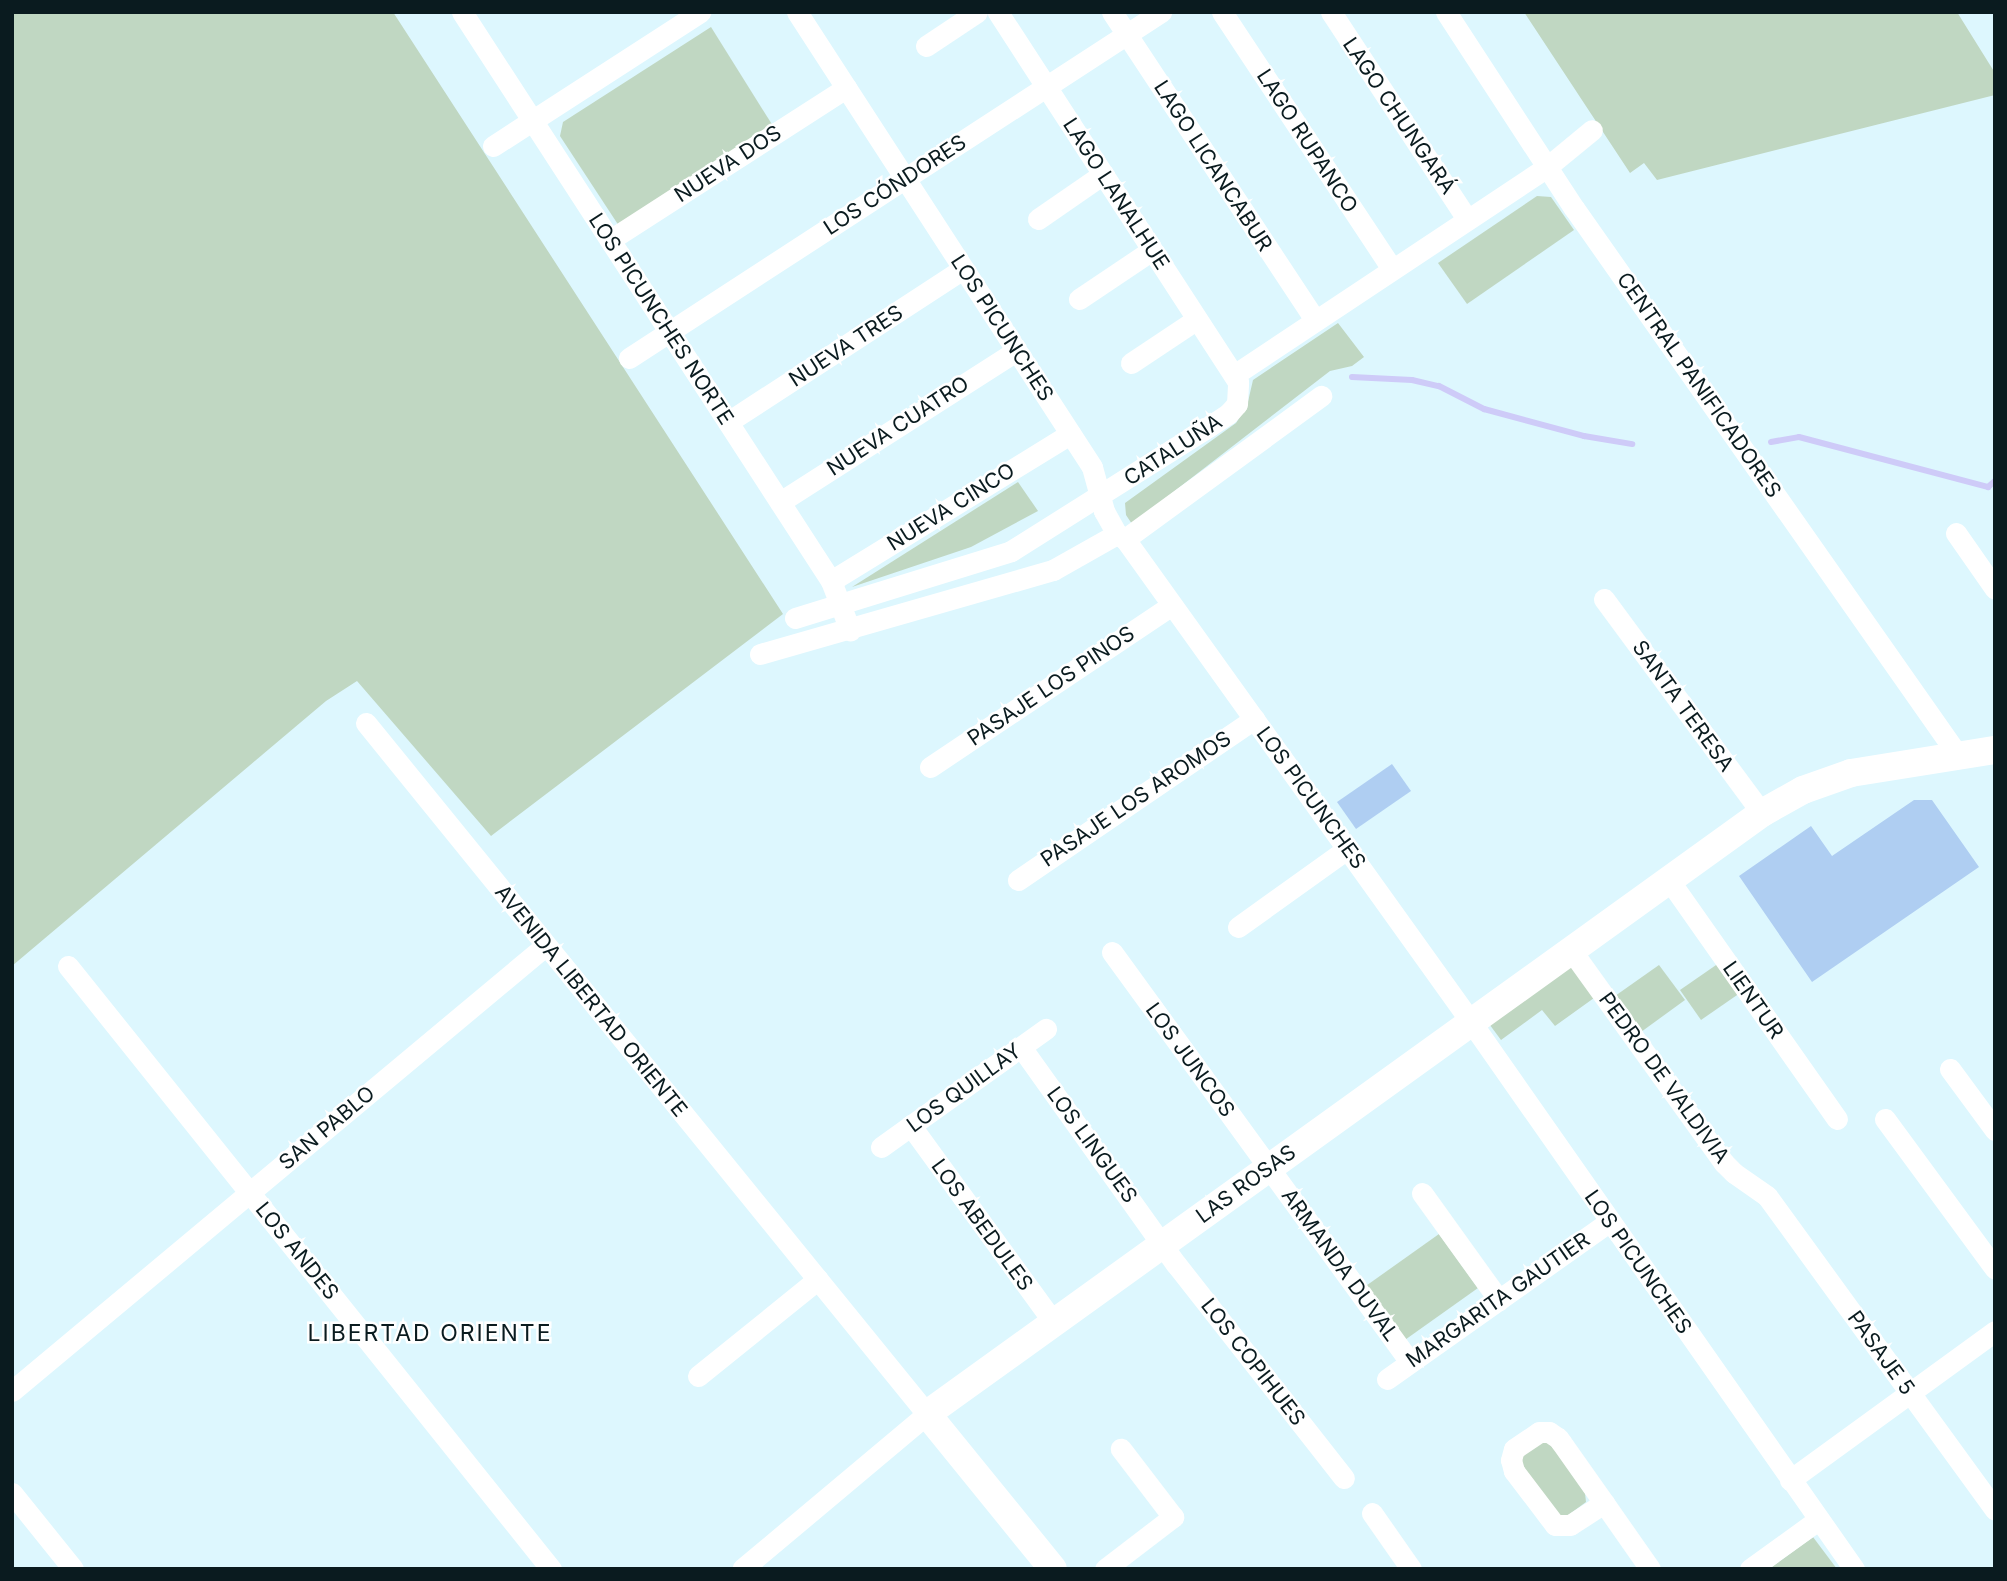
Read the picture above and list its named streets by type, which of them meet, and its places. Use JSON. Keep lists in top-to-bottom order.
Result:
{
  "streets": {
    "main road": ["AVENIDA LIBERTAD ORIENTE", "LAS ROSAS"],
    "street": [
      "LAGO CHUNGARÁ",
      "LAGO RUPANCO",
      "NUEVA DOS",
      "LAGO LICANCABUR",
      "LOS CÓNDORES",
      "LAGO LANALHUE",
      "LOS PICUNCHES NORTE",
      "LOS PICUNCHES",
      "NUEVA TRES",
      "CENTRAL PANIFICADORES",
      "NUEVA CUATRO",
      "CATALUÑA",
      "NUEVA CINCO",
      "PASAJE LOS PINOS",
      "SANTA TERESA",
      "PASAJE LOS AROMOS",
      "LIENTUR",
      "LOS JUNCOS",
      "PEDRO DE VALDIVIA",
      "LOS QUILLAY",
      "SAN PABLO",
      "LOS LINGUES",
      "LOS ABEDULES",
      "LOS ANDES",
      "ARMANDA DUVAL",
      "MARGARITA GAUTIER",
      "PASAJE 5",
      "LOS COPIHUES"
    ]
  },
  "crossings": [
    ["NUEVA DOS", "LOS PICUNCHES NORTE"],
    ["NUEVA DOS", "LOS PICUNCHES"],
    ["LAGO LICANCABUR", "LOS CÓNDORES"],
    ["LOS CÓNDORES", "LAGO LANALHUE"],
    ["LOS CÓNDORES", "LOS PICUNCHES NORTE"],
    ["LOS CÓNDORES", "LOS PICUNCHES"],
    ["LAGO LANALHUE", "CATALUÑA"],
    ["LOS PICUNCHES NORTE", "NUEVA TRES"],
    ["LOS PICUNCHES NORTE", "NUEVA CUATRO"],
    ["LOS PICUNCHES NORTE", "CATALUÑA"],
    ["LOS PICUNCHES NORTE", "NUEVA CINCO"],
    ["LOS PICUNCHES", "NUEVA TRES"],
    ["LOS PICUNCHES", "NUEVA CUATRO"],
    ["LOS PICUNCHES", "CATALUÑA"],
    ["LOS PICUNCHES", "NUEVA CINCO"],
    ["LOS PICUNCHES", "PASAJE LOS PINOS"],
    ["LOS PICUNCHES", "PASAJE LOS AROMOS"],
    ["LOS PICUNCHES", "LAS ROSAS"],
    ["LOS PICUNCHES", "MARGARITA GAUTIER"],
    ["CENTRAL PANIFICADORES", "LAS ROSAS"],
    ["SANTA TERESA", "LAS ROSAS"],
    ["LIENTUR", "LAS ROSAS"],
    ["AVENIDA LIBERTAD ORIENTE", "SAN PABLO"],
    ["AVENIDA LIBERTAD ORIENTE", "LAS ROSAS"],
    ["LOS JUNCOS", "LAS ROSAS"],
    ["LOS JUNCOS", "ARMANDA DUVAL"],
    ["PEDRO DE VALDIVIA", "LAS ROSAS"],
    ["PEDRO DE VALDIVIA", "PASAJE 5"],
    ["LOS QUILLAY", "LOS LINGUES"],
    ["LOS QUILLAY", "LOS ABEDULES"],
    ["SAN PABLO", "LOS ANDES"],
    ["LOS LINGUES", "LAS ROSAS"],
    ["LOS LINGUES", "LOS COPIHUES"],
    ["LAS ROSAS", "LOS ABEDULES"],
    ["LAS ROSAS", "ARMANDA DUVAL"],
    ["LAS ROSAS", "LOS COPIHUES"],
    ["ARMANDA DUVAL", "MARGARITA GAUTIER"]
  ],
  "districts": ["LIBERTAD ORIENTE"]
}
